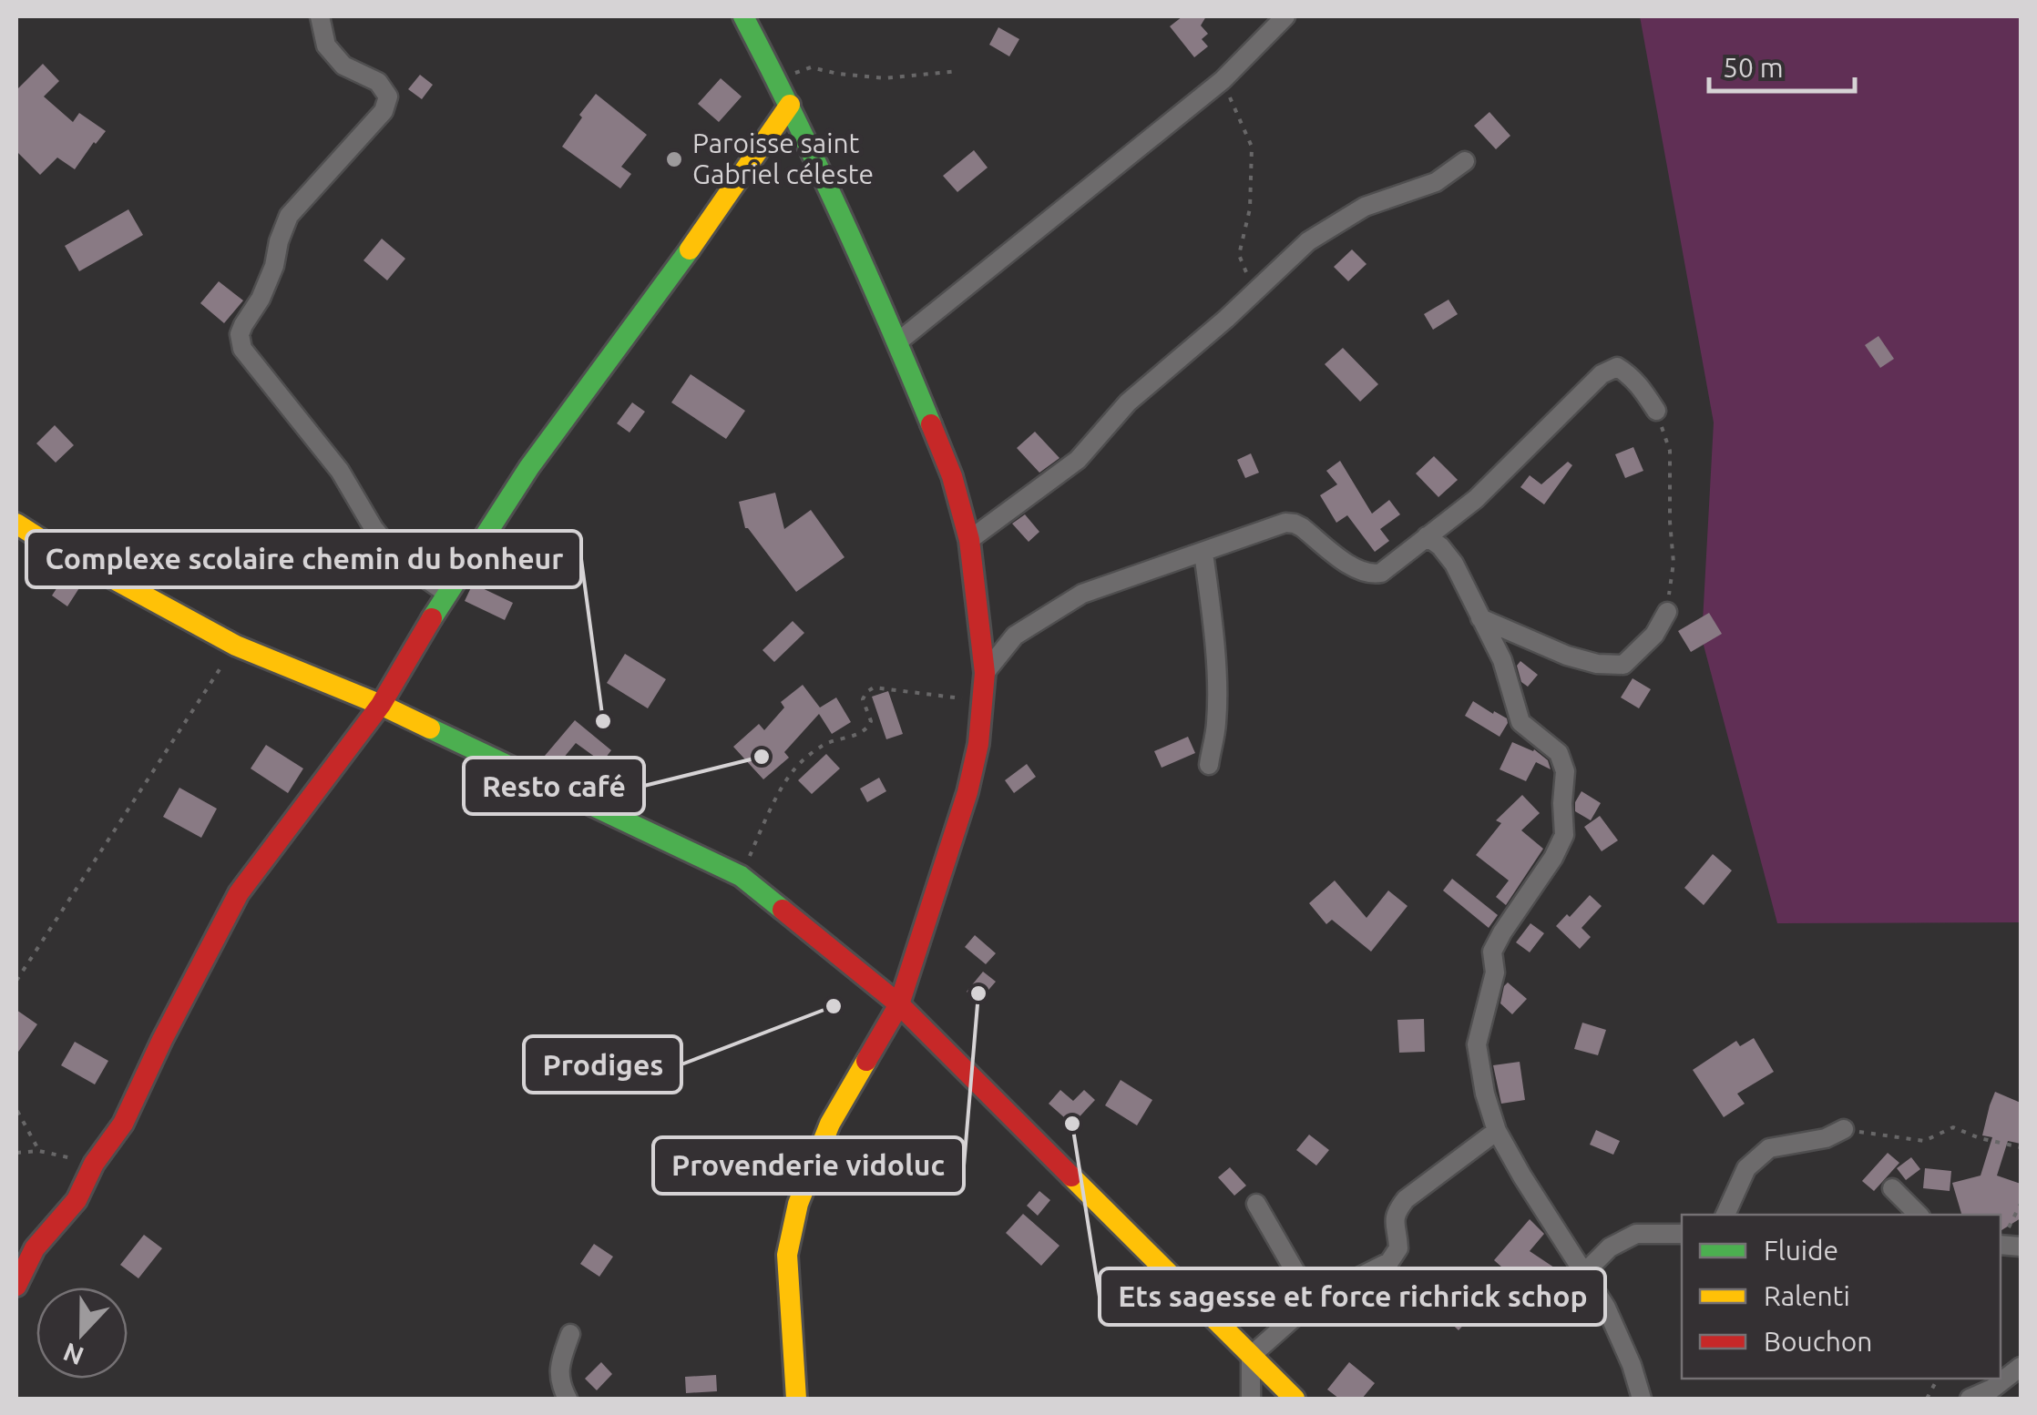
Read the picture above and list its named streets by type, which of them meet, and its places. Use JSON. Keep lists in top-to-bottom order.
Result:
{
  "places": [
    "Paroisse saint Gabriel céleste",
    "Complexe scolaire chemin du bonheur",
    "Resto café",
    "Provenderie vidoluc",
    "Prodiges",
    "Ets sagesse et force richrick schop"
  ],
  "legend": ["Fluide", "Ralenti", "Bouchon"],
  "scale_bar": "50 m",
  "north": "bottom"
}
